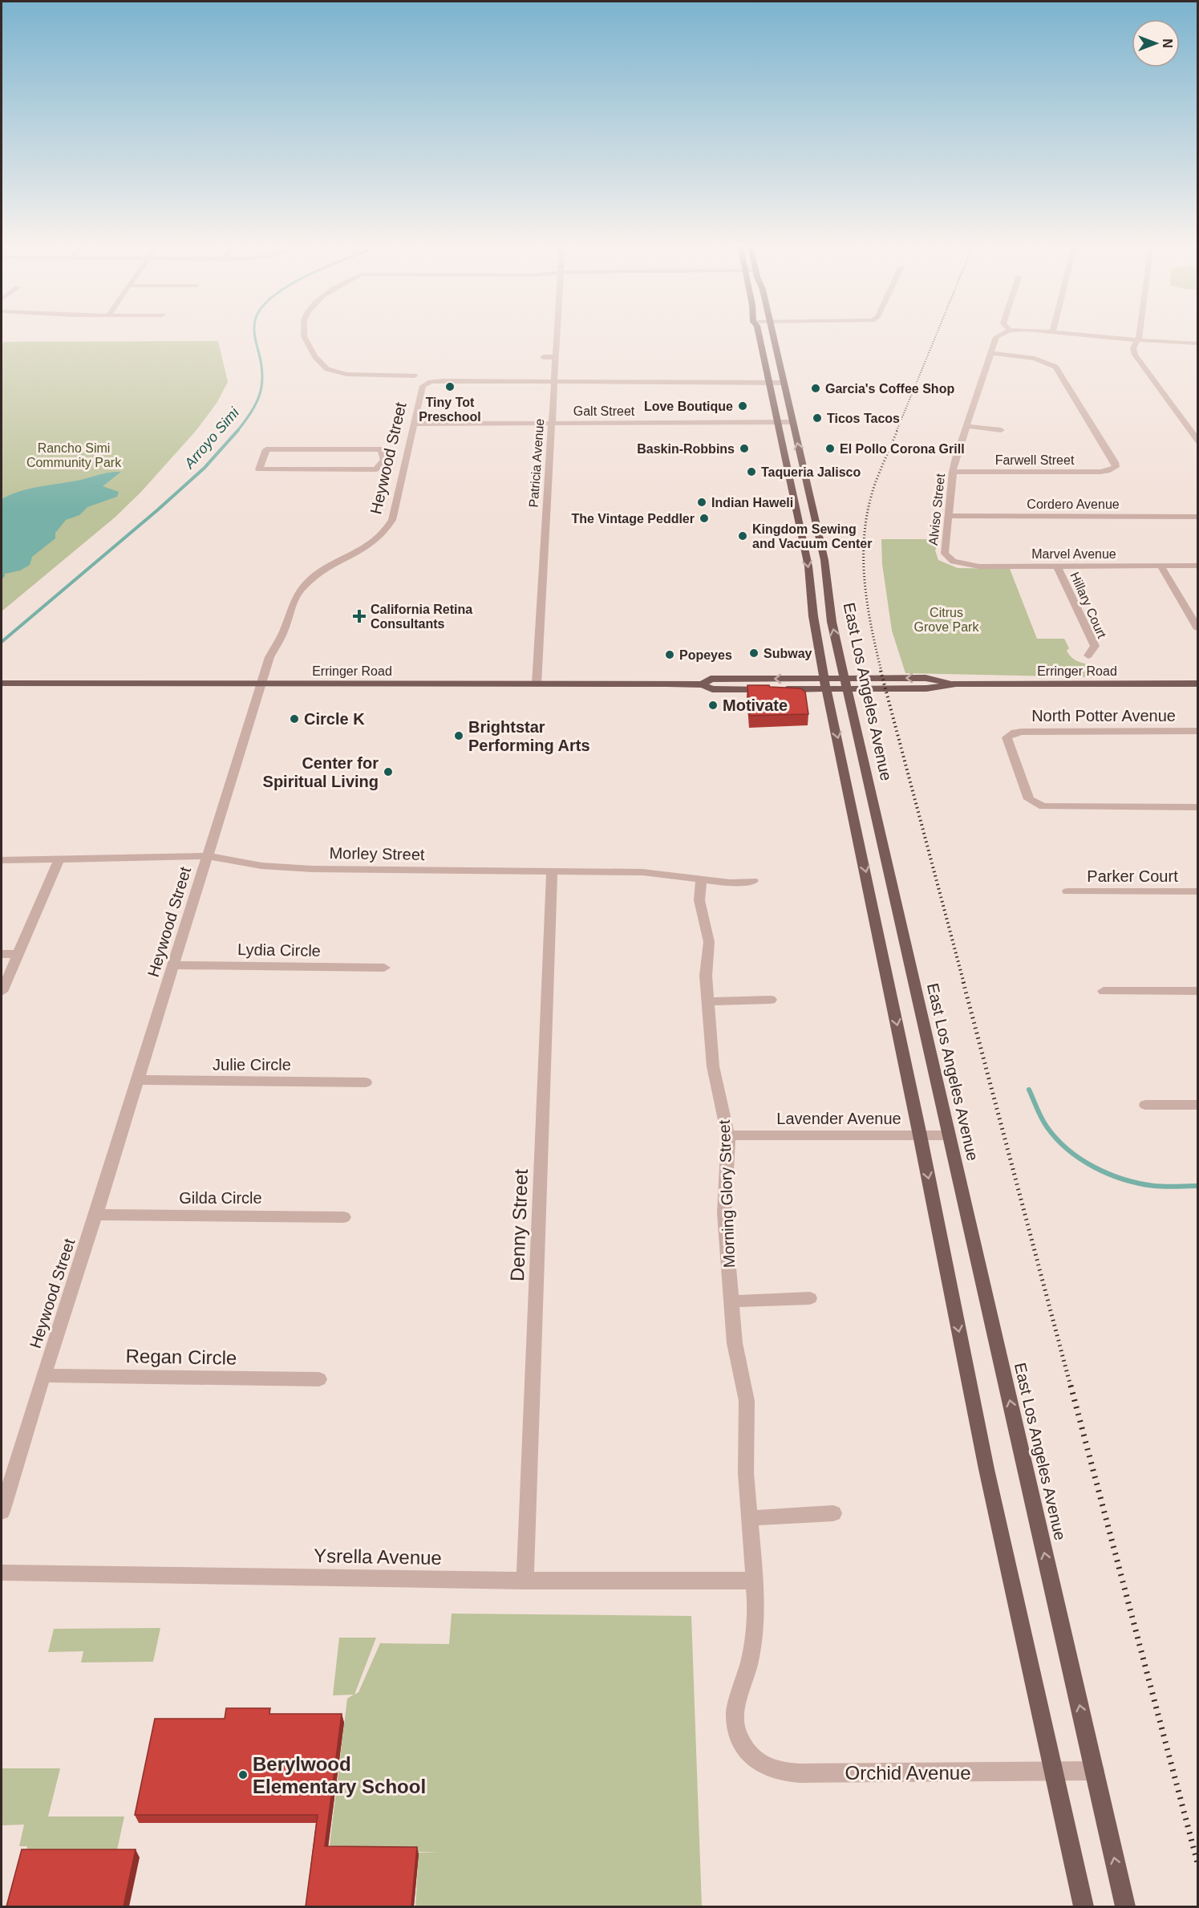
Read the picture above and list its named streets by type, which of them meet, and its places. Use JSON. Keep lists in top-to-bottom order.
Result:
{
  "streets": {
    "main road": ["Erringer Road", "East Los Angeles Avenue"],
    "street": [
      "Galt Street",
      "Heywood Street",
      "Farwell Street",
      "Patricia Avenue",
      "Cordero Avenue",
      "Alviso Street",
      "Marvel Avenue",
      "Hillary Court",
      "North Potter Avenue",
      "Morley Street",
      "Parker Court",
      "Lydia Circle",
      "Julie Circle",
      "Lavender Avenue",
      "Morning Glory Street",
      "Gilda Circle",
      "Denny Street",
      "Regan Circle",
      "Ysrella Avenue",
      "Orchid Avenue"
    ]
  },
  "crossings": [
    ["Galt Street", "Heywood Street"],
    ["Galt Street", "Patricia Avenue"],
    ["Galt Street", "East Los Angeles Avenue"],
    ["Heywood Street", "Patricia Avenue"],
    ["Heywood Street", "Erringer Road"],
    ["Heywood Street", "Morley Street"],
    ["Heywood Street", "Lydia Circle"],
    ["Heywood Street", "Julie Circle"],
    ["Heywood Street", "Gilda Circle"],
    ["Heywood Street", "Regan Circle"],
    ["Farwell Street", "Alviso Street"],
    ["Patricia Avenue", "Erringer Road"],
    ["Cordero Avenue", "Alviso Street"],
    ["Alviso Street", "Marvel Avenue"],
    ["Marvel Avenue", "Hillary Court"],
    ["Erringer Road", "East Los Angeles Avenue"],
    ["East Los Angeles Avenue", "Lavender Avenue"],
    ["East Los Angeles Avenue", "Orchid Avenue"],
    ["Morley Street", "Morning Glory Street"],
    ["Morley Street", "Denny Street"],
    ["Lavender Avenue", "Morning Glory Street"],
    ["Morning Glory Street", "Ysrella Avenue"],
    ["Morning Glory Street", "Orchid Avenue"],
    ["Denny Street", "Ysrella Avenue"]
  ],
  "water": ["Arroyo Simi"],
  "parks": ["Rancho Simi Community Park", "Citrus Grove Park"],
  "places": {
    "other": [
      "Tiny Tot Preschool",
      "Garcia's Coffee Shop",
      "Love Boutique",
      "Ticos Tacos",
      "Baskin-Robbins",
      "El Pollo Corona Grill",
      "Taqueria Jalisco",
      "Indian Haweli",
      "The Vintage Peddler",
      "Kingdom Sewing and Vacuum Center",
      "Subway",
      "Popeyes",
      "Motivate",
      "Circle K",
      "Brightstar Performing Arts",
      "Center for Spiritual Living",
      "Berylwood Elementary School"
    ],
    "health": ["California Retina Consultants"]
  },
  "north": "right"
}
